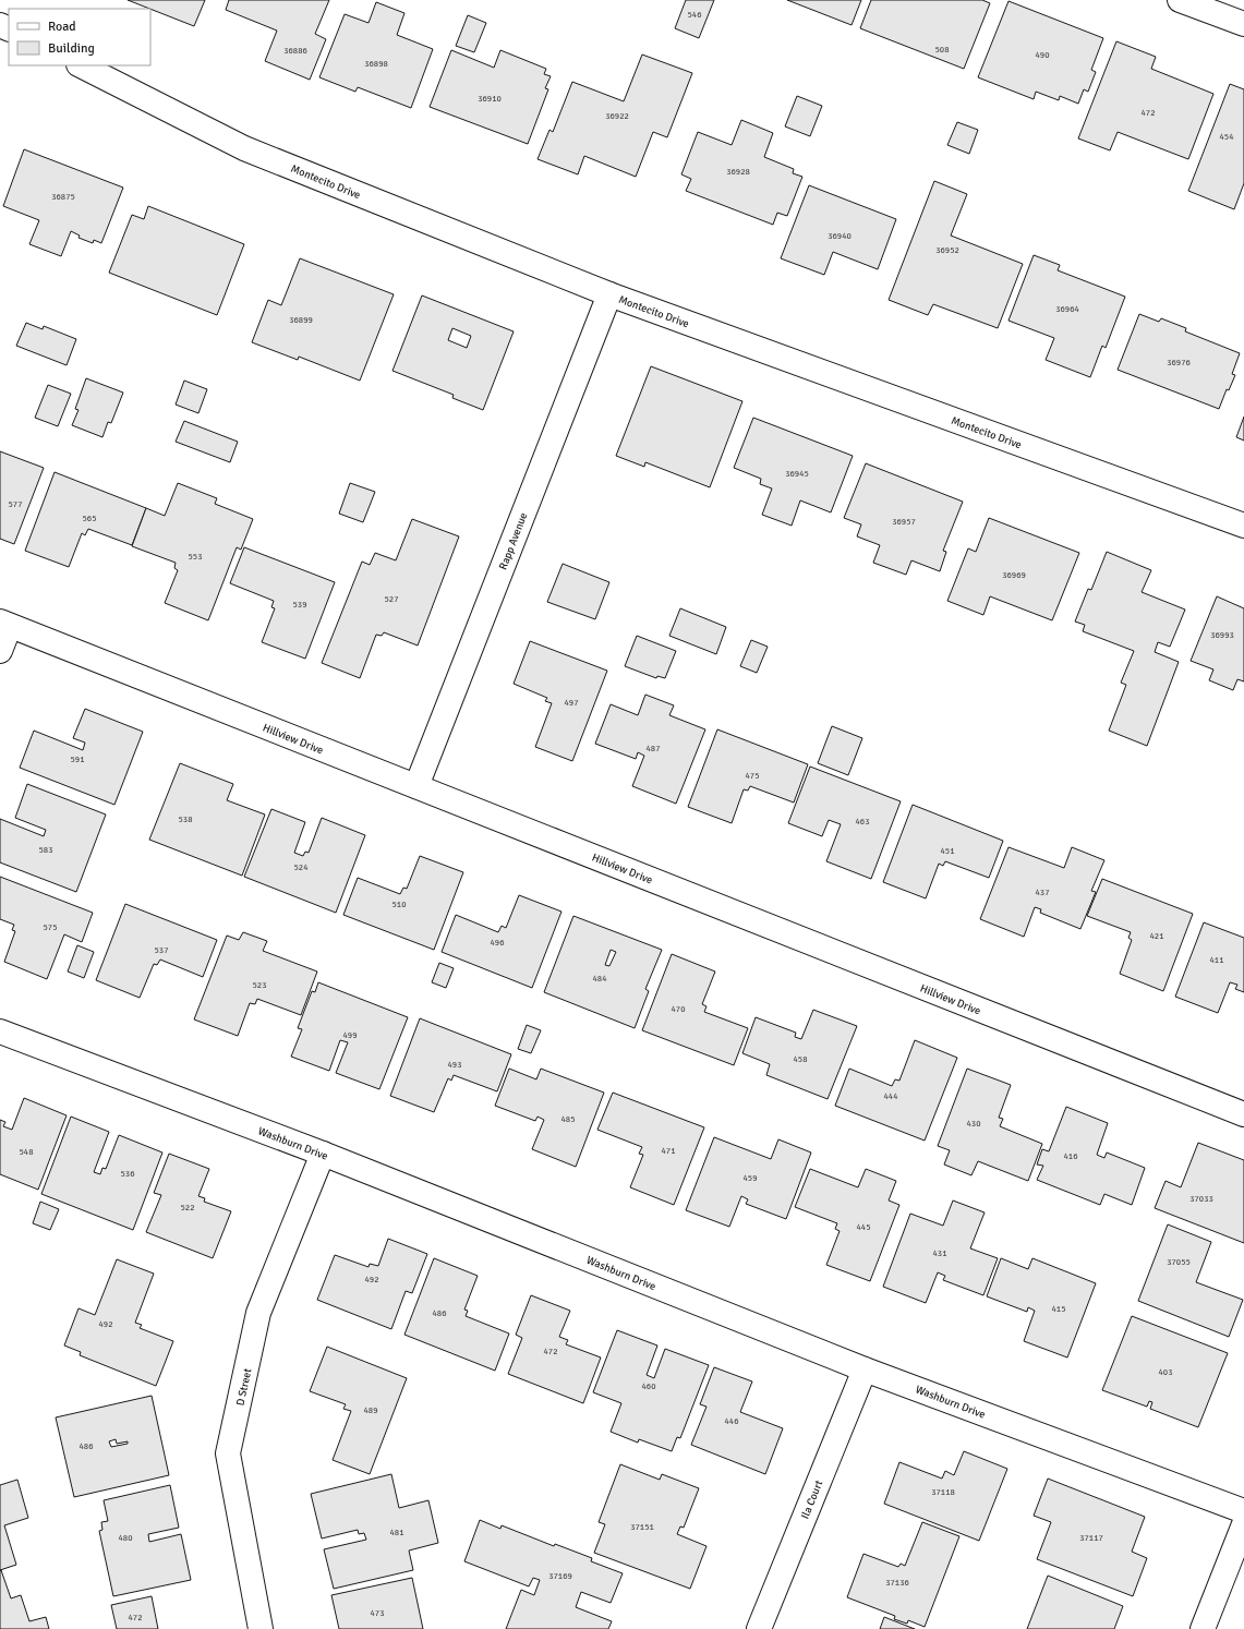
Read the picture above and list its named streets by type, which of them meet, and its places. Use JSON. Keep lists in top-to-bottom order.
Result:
{
  "streets": {
    "street": [
      "Montecito Drive",
      "Rapp Avenue",
      "Hillview Drive",
      "Washburn Drive",
      "D Street",
      "Ila Court"
    ]
  },
  "crossings": [
    ["Montecito Drive", "Rapp Avenue"],
    ["Rapp Avenue", "Hillview Drive"],
    ["Washburn Drive", "D Street"],
    ["Washburn Drive", "Ila Court"]
  ],
  "house_numbers": [
    "546",
    "508",
    "36886",
    "490",
    "36898",
    "36910",
    "472",
    "36922",
    "454",
    "36928",
    "36875",
    "36940",
    "36952",
    "36964",
    "36899",
    "36976",
    "36945",
    "577",
    "565",
    "36957",
    "553",
    "36969",
    "527",
    "539",
    "36993",
    "497",
    "487",
    "591",
    "475",
    "538",
    "463",
    "583",
    "451",
    "524",
    "437",
    "510",
    "575",
    "421",
    "496",
    "537",
    "411",
    "484",
    "523",
    "470",
    "499",
    "458",
    "493",
    "444",
    "485",
    "430",
    "471",
    "548",
    "416",
    "536",
    "459",
    "37033",
    "522",
    "445",
    "431",
    "37055",
    "492",
    "415",
    "486",
    "492",
    "472",
    "403",
    "460",
    "489",
    "446",
    "486",
    "37118",
    "37151",
    "481",
    "480",
    "37117",
    "37169",
    "37136",
    "473",
    "472"
  ],
  "legend": ["Road", "Building"]
}
